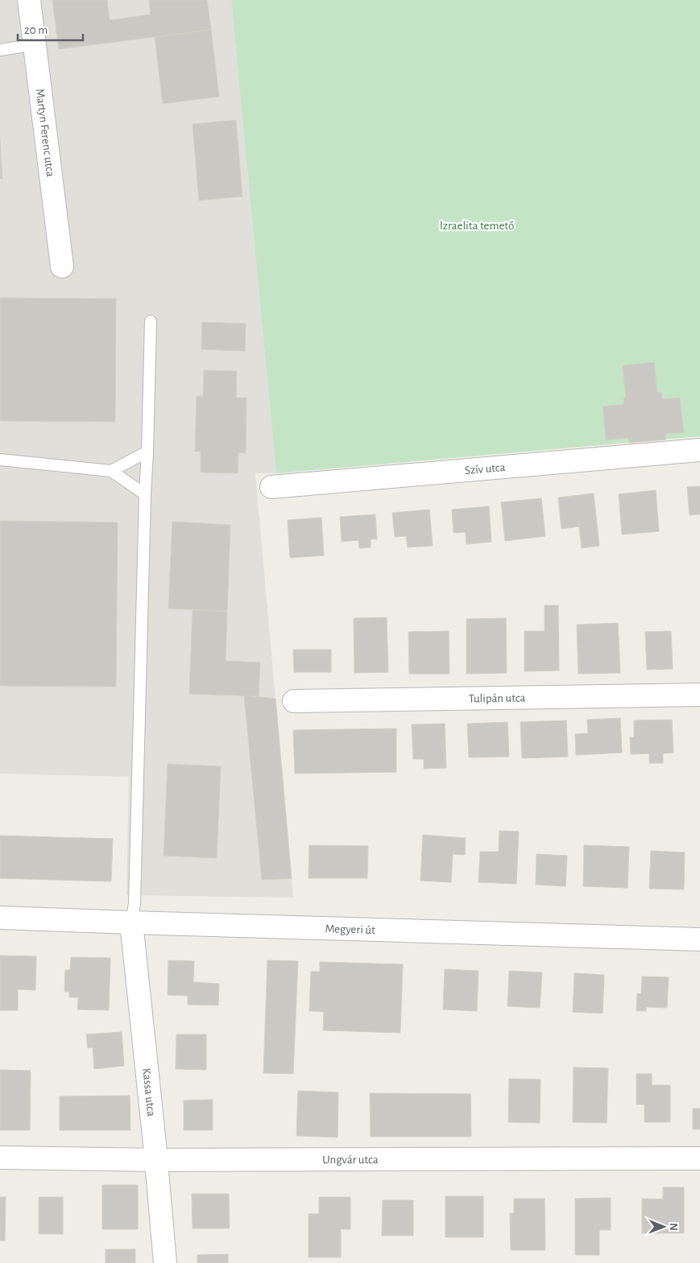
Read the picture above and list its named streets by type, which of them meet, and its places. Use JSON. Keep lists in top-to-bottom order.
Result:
{
  "streets": {
    "street": [
      "Martyn Ferenc utca",
      "Szív utca",
      "Tulipán utca",
      "Megyeri út",
      "Kassa utca",
      "Ungvár utca"
    ]
  },
  "crossings": [
    ["Megyeri út", "Kassa utca"],
    ["Kassa utca", "Ungvár utca"]
  ],
  "parks": ["Izraelita temető"],
  "scale_bar": "20 m",
  "north": "right"
}
